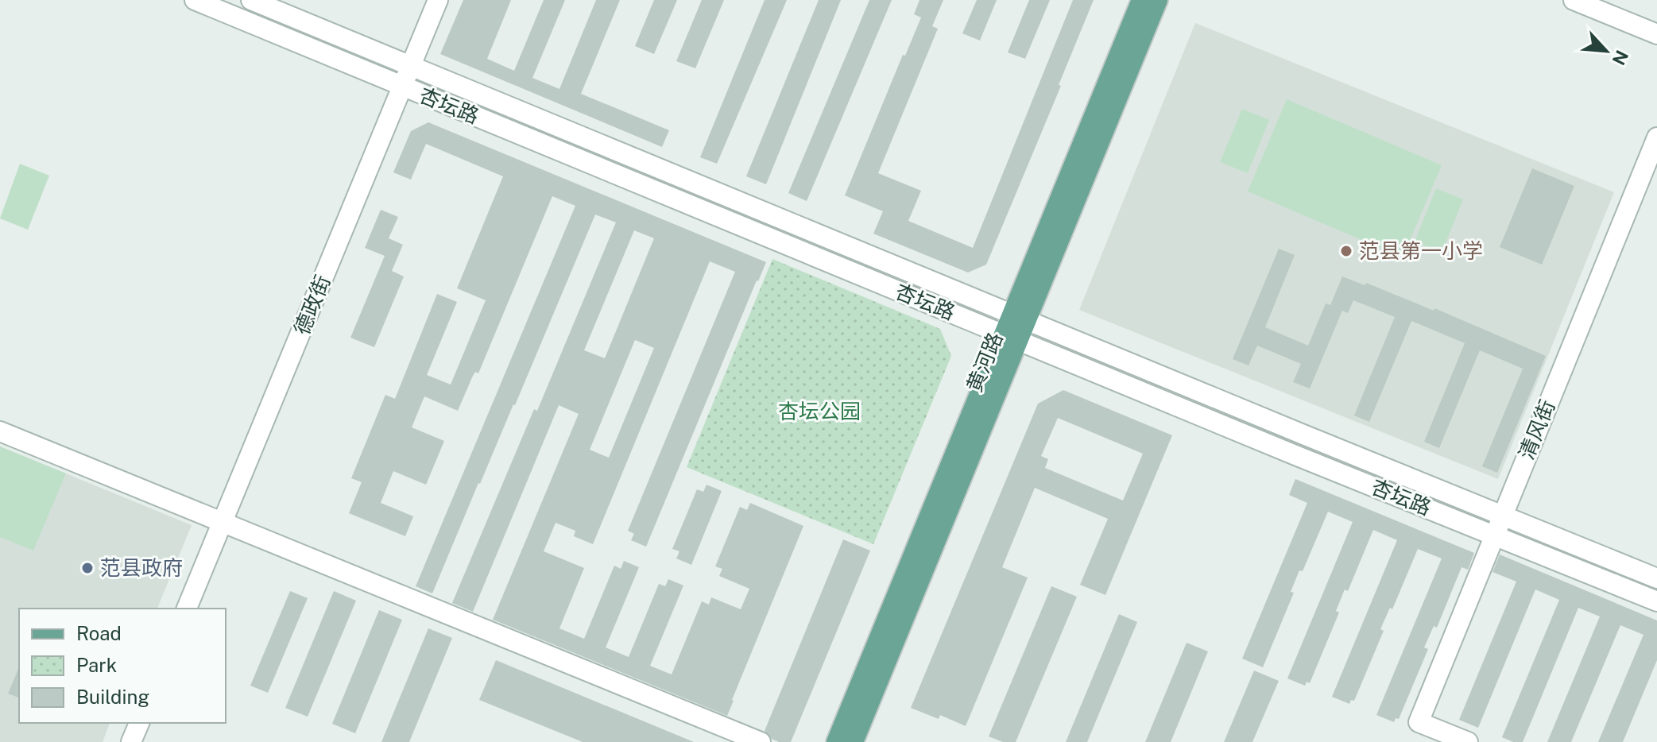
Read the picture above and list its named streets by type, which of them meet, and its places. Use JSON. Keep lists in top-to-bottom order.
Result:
{
  "streets": {
    "main road": ["黄河路"],
    "street": ["杏坛路", "德政街", "清风街"]
  },
  "crossings": [
    ["杏坛路", "德政街"],
    ["杏坛路", "黄河路"],
    ["杏坛路", "清风街"]
  ],
  "parks": ["杏坛公园"],
  "places": ["范县第一小学", "范县政府"],
  "legend": ["Road", "Park", "Building"],
  "north": "bottom right"
}
